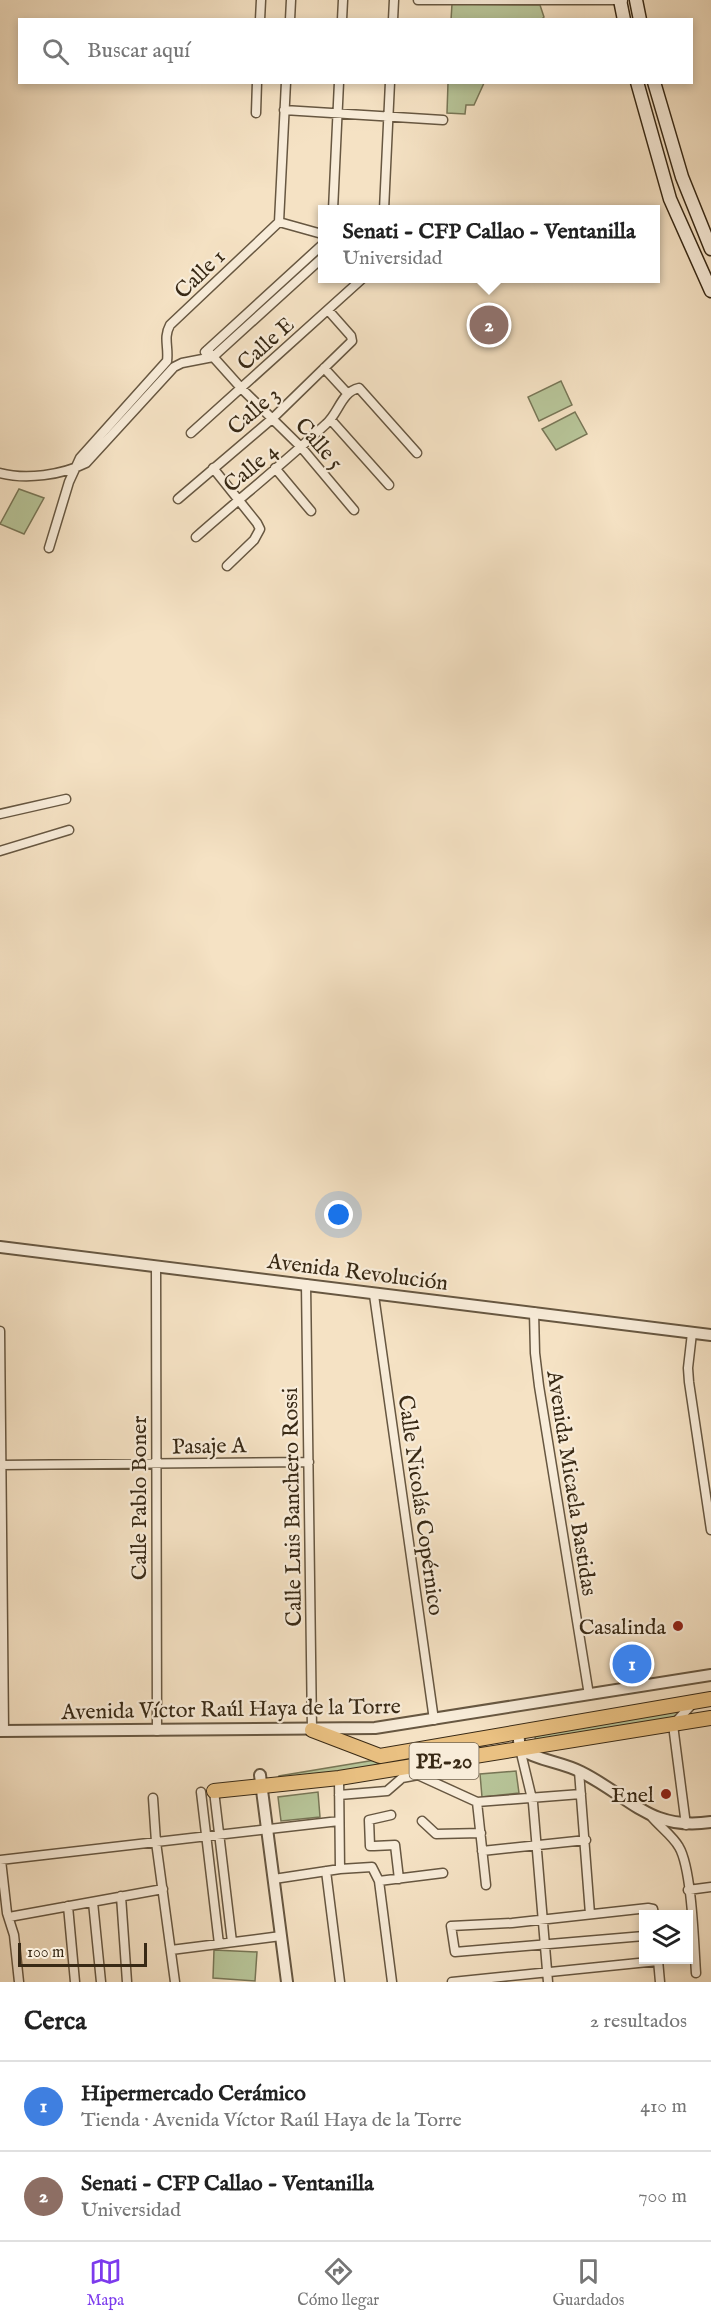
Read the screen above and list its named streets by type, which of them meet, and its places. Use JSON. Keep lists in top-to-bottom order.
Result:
{
  "streets": {
    "highway": ["PE-20"],
    "street": [
      "Calle 1",
      "Calle E",
      "Calle 3",
      "Calle 5",
      "Calle 4",
      "Avenida Revolución",
      "Pasaje A",
      "Avenida Micaela Bastidas",
      "Calle Pablo Boner",
      "Calle Nicolás Copérnico",
      "Calle Luis Banchero Rossi",
      "Avenida Víctor Raúl Haya de la Torre"
    ]
  },
  "crossings": [
    ["Calle E", "Calle 3"],
    ["Calle E", "Calle 5"],
    ["Calle 3", "Calle 5"],
    ["Calle 5", "Calle 4"],
    ["Avenida Revolución", "Avenida Micaela Bastidas"],
    ["Avenida Revolución", "Calle Pablo Boner"],
    ["Avenida Revolución", "Calle Nicolás Copérnico"],
    ["Avenida Revolución", "Calle Luis Banchero Rossi"],
    ["Pasaje A", "Calle Pablo Boner"],
    ["Pasaje A", "Calle Luis Banchero Rossi"],
    ["Avenida Micaela Bastidas", "Avenida Víctor Raúl Haya de la Torre"],
    ["Calle Pablo Boner", "Avenida Víctor Raúl Haya de la Torre"],
    ["Calle Nicolás Copérnico", "Avenida Víctor Raúl Haya de la Torre"],
    ["Calle Luis Banchero Rossi", "Avenida Víctor Raúl Haya de la Torre"],
    ["Calle Luis Banchero Rossi", "PE-20"],
    ["Avenida Víctor Raúl Haya de la Torre", "PE-20"]
  ],
  "places": ["Casalinda", "Enel"],
  "scale_bar": "100 m",
  "page": {
    "search": "Buscar aquí",
    "popup": ["Senati - CFP Callao - Ventanilla", "Universidad"],
    "pins": ["2", "1"],
    "scale": "100 m",
    "heading": ["Cerca", "2 resultados"],
    "list": [
      {
        "mark": "1",
        "name": "Hipermercado Cerámico",
        "note": "Tienda · Avenida Víctor Raúl Haya de la Torre",
        "value": "410 m"
      },
      {
        "mark": "2",
        "name": "Senati - CFP Callao - Ventanilla",
        "note": "Universidad",
        "value": "700 m"
      }
    ],
    "nav": ["Mapa", "Cómo llegar", "Guardados"]
  }
}
